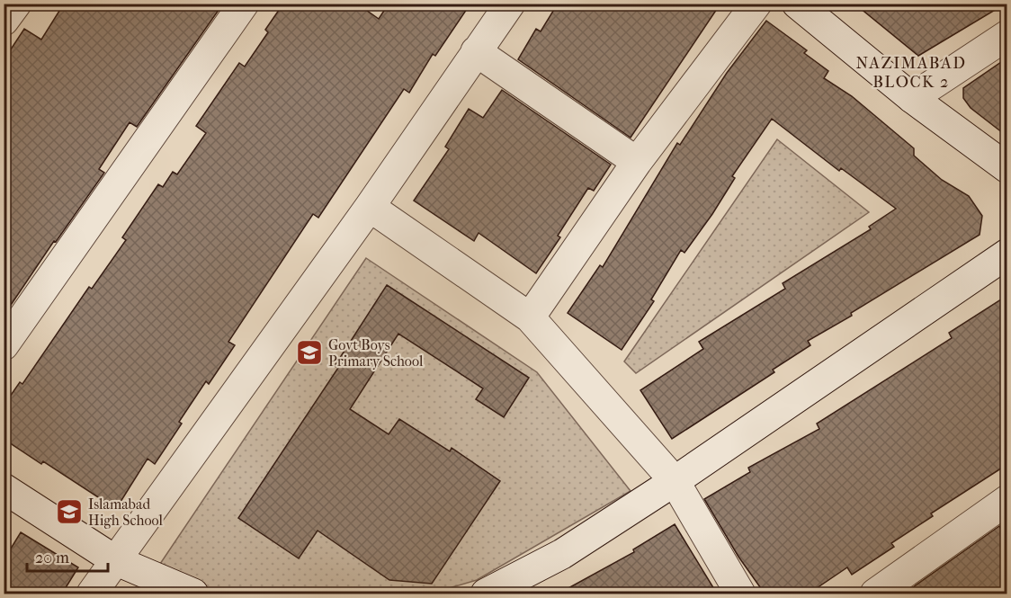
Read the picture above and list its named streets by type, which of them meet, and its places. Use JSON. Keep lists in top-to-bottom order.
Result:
{
  "districts": ["NAZIMABAD BLOCK 2"],
  "places": {
    "school or university": ["Govt Boys Primary School", "Islamabad High School"]
  },
  "scale_bar": "20 m"
}
